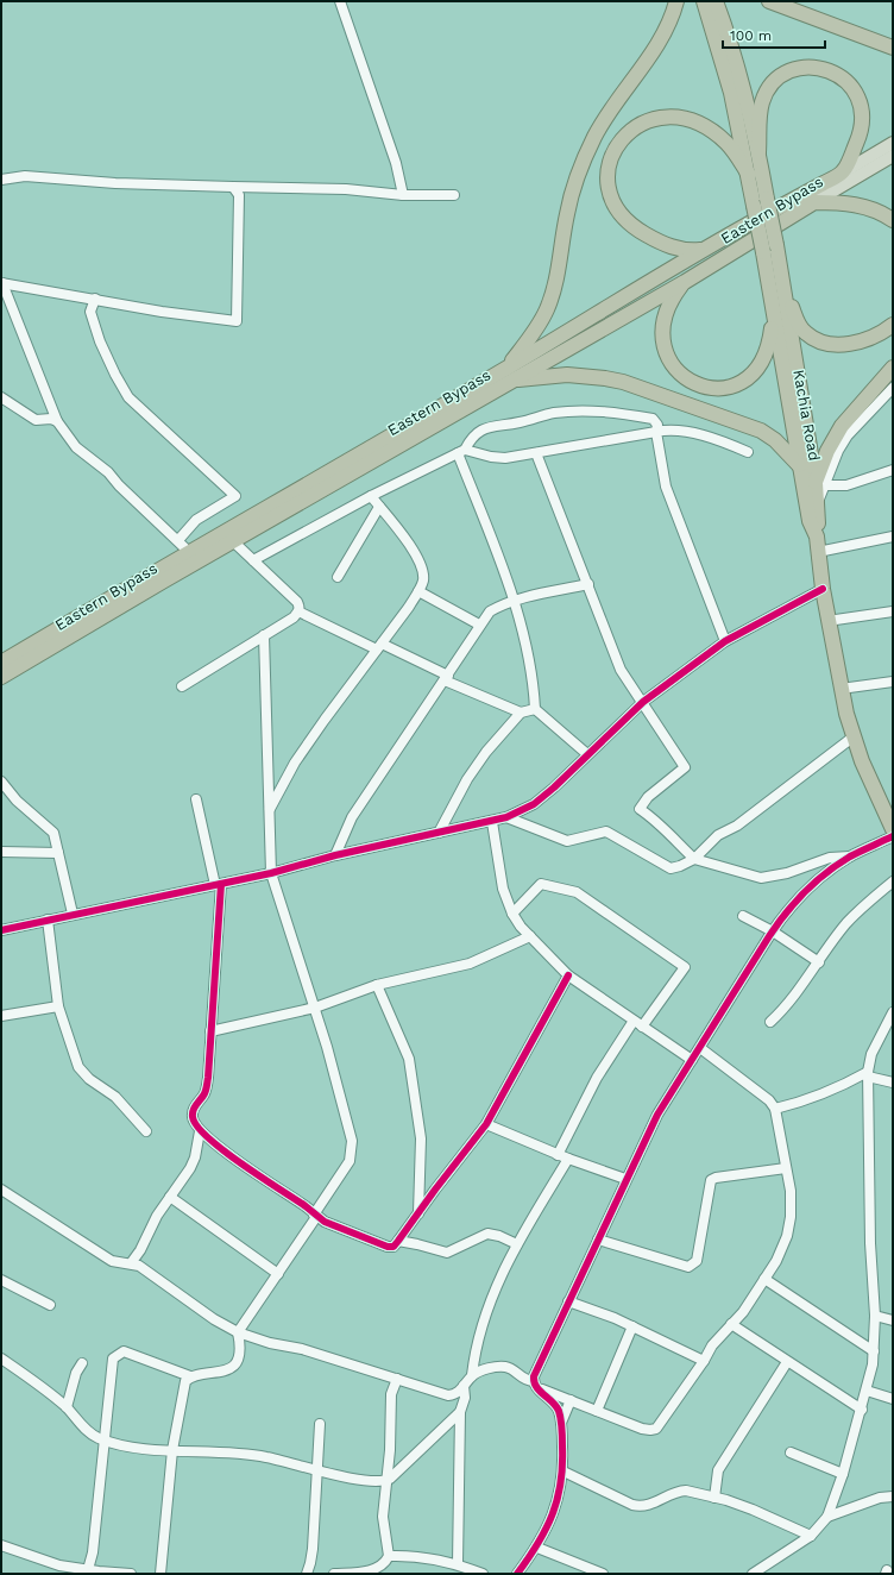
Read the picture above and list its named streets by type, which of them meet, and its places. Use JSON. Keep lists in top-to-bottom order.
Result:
{
  "streets": {
    "highway": ["Eastern Bypass", "Kachia Road"]
  },
  "scale_bar": "100 m"
}
